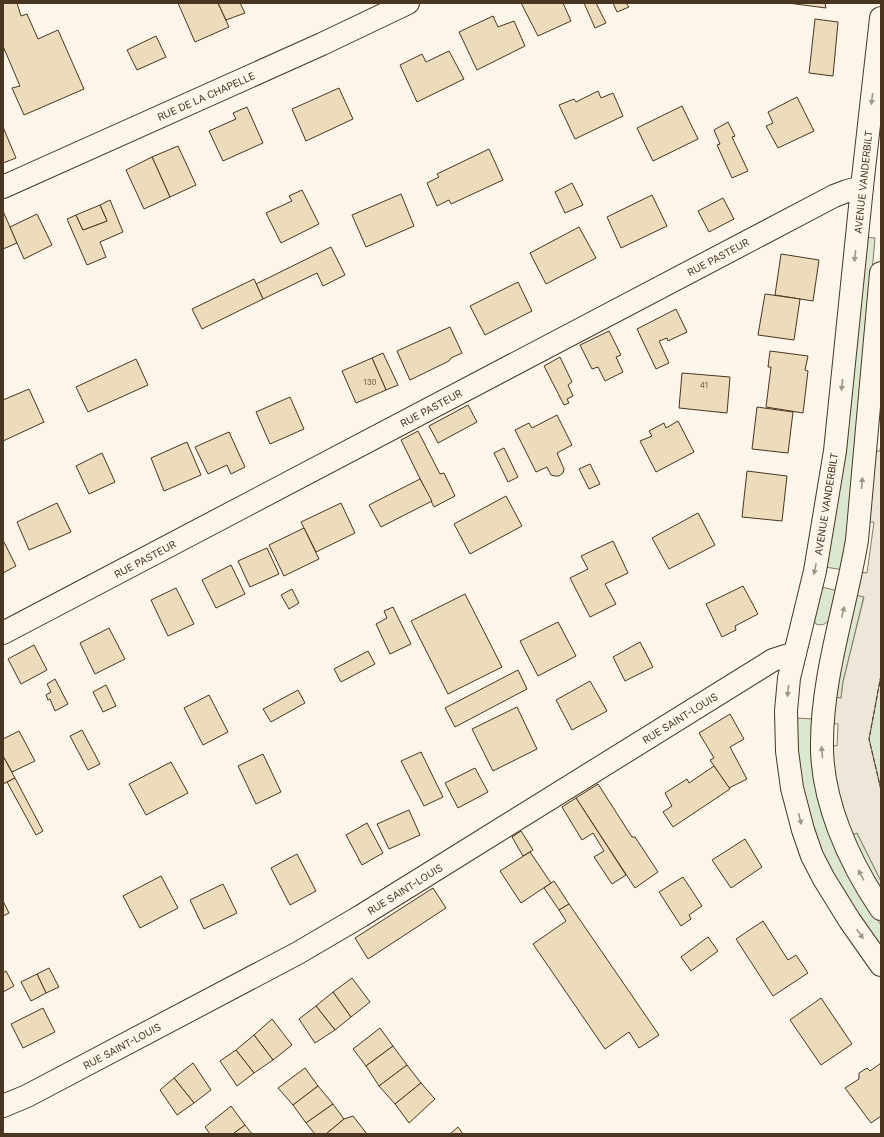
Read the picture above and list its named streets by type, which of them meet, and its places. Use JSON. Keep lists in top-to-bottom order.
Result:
{
  "streets": {
    "street": [
      "RUE DE LA CHAPELLE",
      "AVENUE VANDERBILT",
      "RUE PASTEUR",
      "RUE SAINT-LOUIS"
    ]
  },
  "crossings": [
    ["AVENUE VANDERBILT", "RUE PASTEUR"],
    ["AVENUE VANDERBILT", "RUE SAINT-LOUIS"]
  ],
  "house_numbers": ["130", "41"]
}
